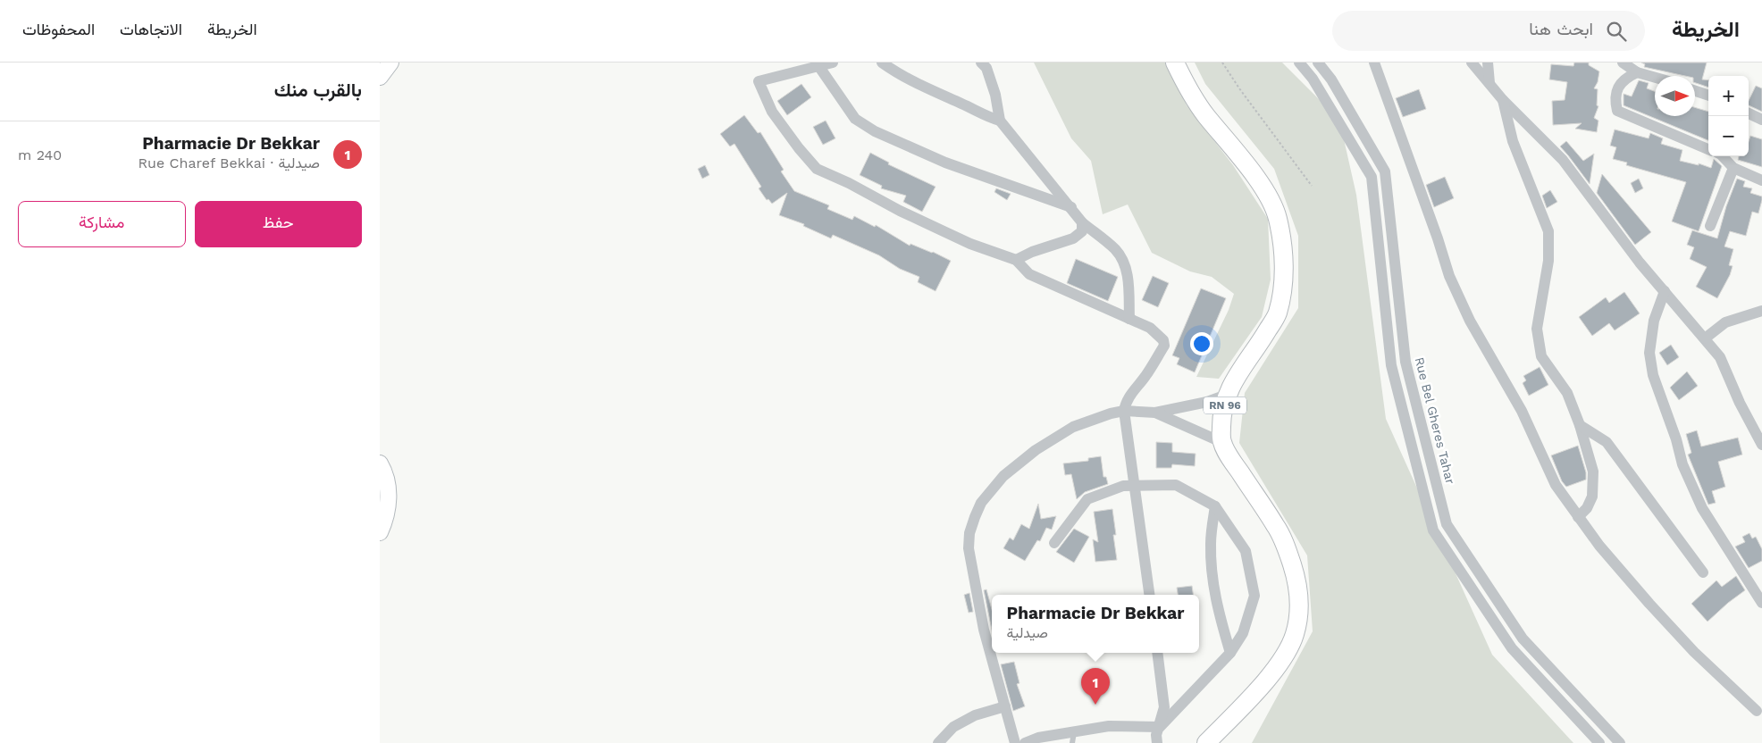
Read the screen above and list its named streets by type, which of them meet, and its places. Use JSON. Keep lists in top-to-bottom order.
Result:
{
  "streets": {
    "main road": ["RN 96"],
    "street": ["Rue Bel Gheres Tahar"]
  },
  "north": "right",
  "page": {
    "header": "الخريطة",
    "search": "ابحث هنا",
    "nav": ["الخريطة", "الاتجاهات", "المحفوظات"],
    "heading": "بالقرب منك",
    "map_buttons": ["+", "−"],
    "list": [
      {
        "mark": "1",
        "name": "Pharmacie Dr Bekkar",
        "note": "صيدلية · Rue Charef Bekkai",
        "value": "240 m"
      }
    ],
    "buttons": ["حفظ", "مشاركة"],
    "popup": ["Pharmacie Dr Bekkar", "صيدلية"],
    "pins": "1"
  }
}
